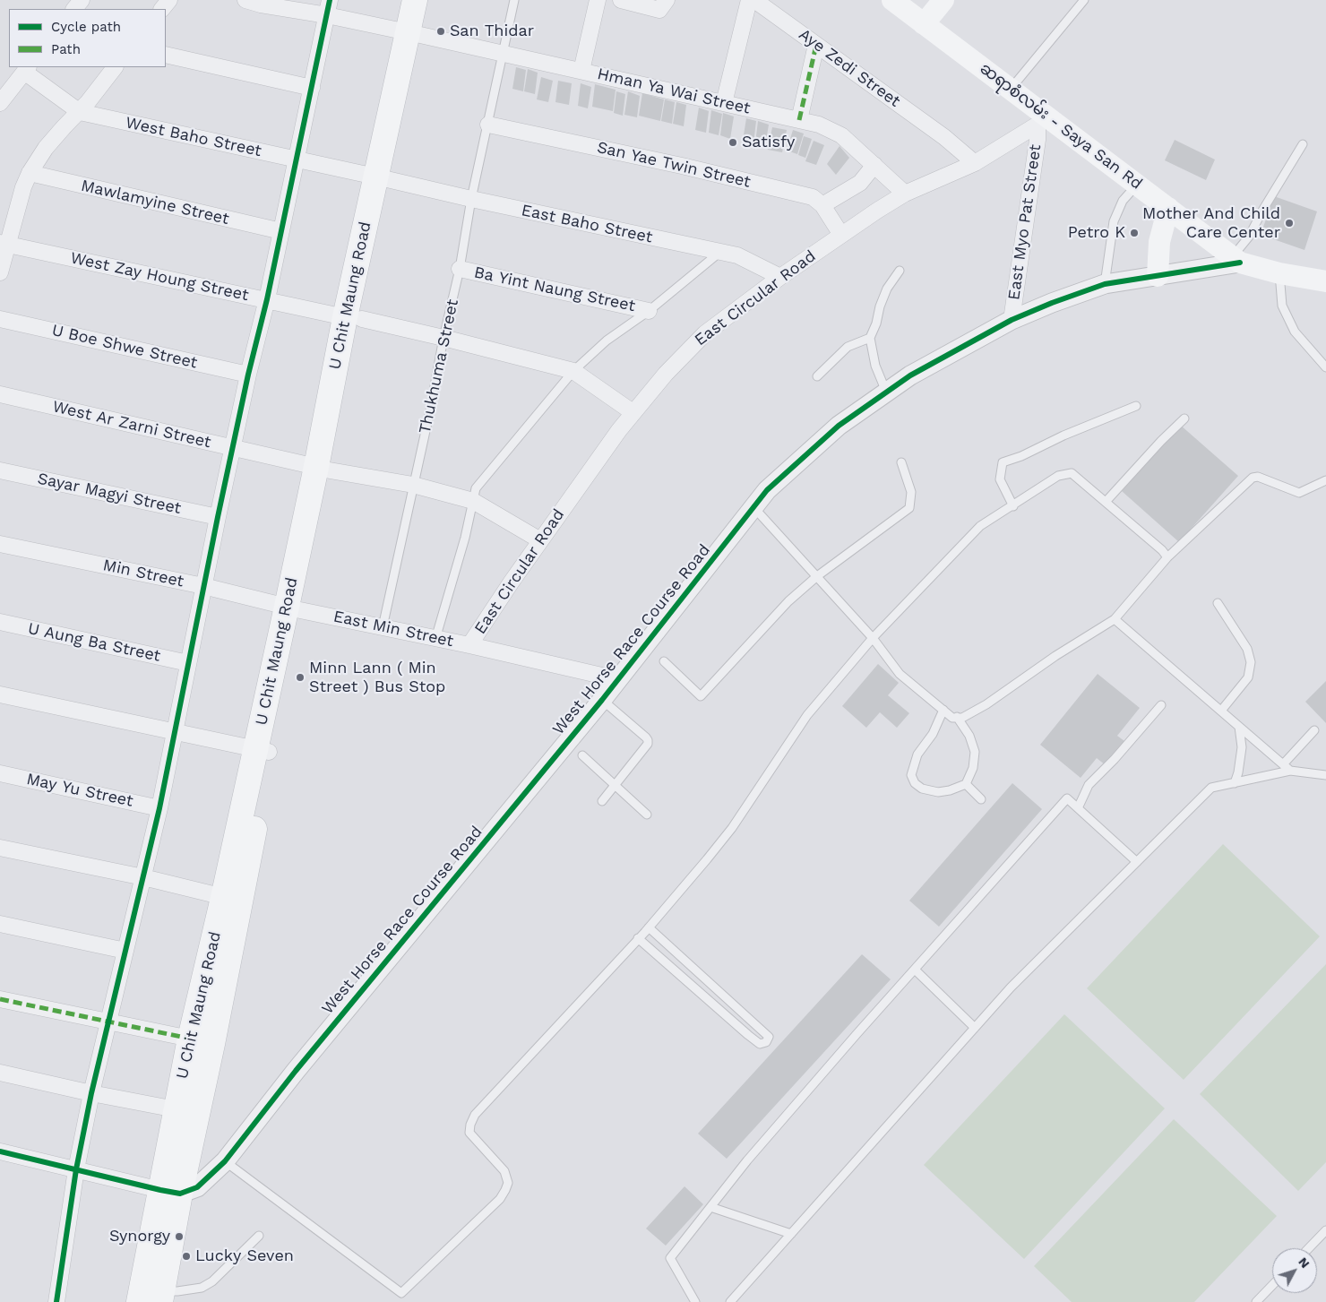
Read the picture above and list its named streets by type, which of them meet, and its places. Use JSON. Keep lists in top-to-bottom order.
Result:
{
  "streets": {
    "main road": ["ဆရာစံလမ်း - Saya San Rd", "U Chit Maung Road"],
    "street": [
      "Aye Zedi Street",
      "Hman Ya Wai Street",
      "West Baho Street",
      "San Yae Twin Street",
      "Mawlamyine Street",
      "East Myo Pat Street",
      "East Baho Street",
      "West Zay Houng Street",
      "Ba Yint Naung Street",
      "East Circular Road",
      "U Boe Shwe Street",
      "West Ar Zarni Street",
      "Sayar Magyi Street",
      "Min Street",
      "East Min Street",
      "West Horse Race Course Road",
      "U Aung Ba Street",
      "May Yu Street"
    ],
    "lane": ["Thukhuma Street"]
  },
  "crossings": [
    ["Aye Zedi Street", "East Circular Road"],
    ["Hman Ya Wai Street", "U Chit Maung Road"],
    ["Hman Ya Wai Street", "East Circular Road"],
    ["Hman Ya Wai Street", "Thukhuma Street"],
    ["ဆရာစံလမ်း - Saya San Rd", "East Myo Pat Street"],
    ["ဆရာစံလမ်း - Saya San Rd", "East Circular Road"],
    ["ဆရာစံလမ်း - Saya San Rd", "West Horse Race Course Road"],
    ["West Baho Street", "East Baho Street"],
    ["West Baho Street", "U Chit Maung Road"],
    ["San Yae Twin Street", "East Circular Road"],
    ["San Yae Twin Street", "Thukhuma Street"],
    ["East Myo Pat Street", "East Circular Road"],
    ["East Myo Pat Street", "West Horse Race Course Road"],
    ["East Baho Street", "U Chit Maung Road"],
    ["East Baho Street", "East Circular Road"],
    ["East Baho Street", "Thukhuma Street"],
    ["West Zay Houng Street", "U Chit Maung Road"],
    ["West Zay Houng Street", "Thukhuma Street"],
    ["Ba Yint Naung Street", "Thukhuma Street"],
    ["U Chit Maung Road", "West Ar Zarni Street"],
    ["U Chit Maung Road", "Min Street"],
    ["U Chit Maung Road", "East Min Street"],
    ["U Chit Maung Road", "West Horse Race Course Road"],
    ["East Circular Road", "West Ar Zarni Street"],
    ["East Circular Road", "East Min Street"],
    ["Thukhuma Street", "West Ar Zarni Street"],
    ["Thukhuma Street", "East Min Street"],
    ["Min Street", "East Min Street"],
    ["East Min Street", "West Horse Race Course Road"]
  ],
  "places": [
    "San Thidar",
    "Satisfy",
    "Mother And Child Care Center",
    "Petro K",
    "Minn Lann ( Min Street ) Bus Stop",
    "Synorgy",
    "Lucky Seven"
  ],
  "legend": ["Cycle path", "Path"],
  "north": "top right"
}
